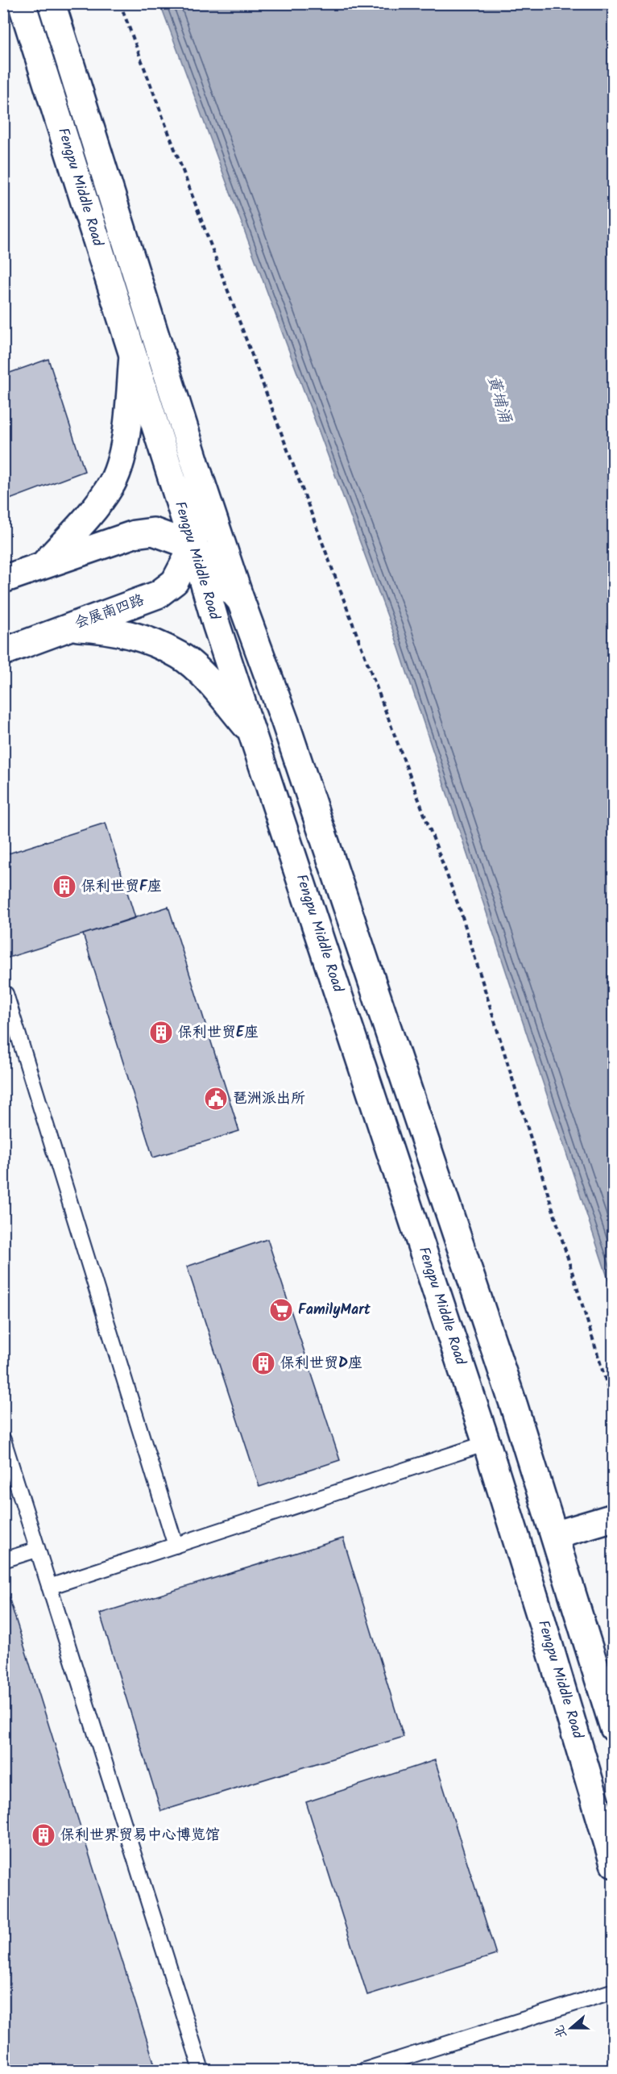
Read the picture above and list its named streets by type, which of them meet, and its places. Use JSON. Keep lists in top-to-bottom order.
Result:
{
  "streets": {
    "street": ["Fengpu Middle Road", "会展南四路"]
  },
  "crossings": [
    ["Fengpu Middle Road", "会展南四路"]
  ],
  "water": ["黄埔涌"],
  "places": {
    "building": [
      "保利世贸F座",
      "保利世贸E座",
      "保利世贸D座",
      "保利世界贸易中心博览馆"
    ],
    "public building": ["琶洲派出所"],
    "supermarket": ["FamilyMart"]
  },
  "north": "left"
}
